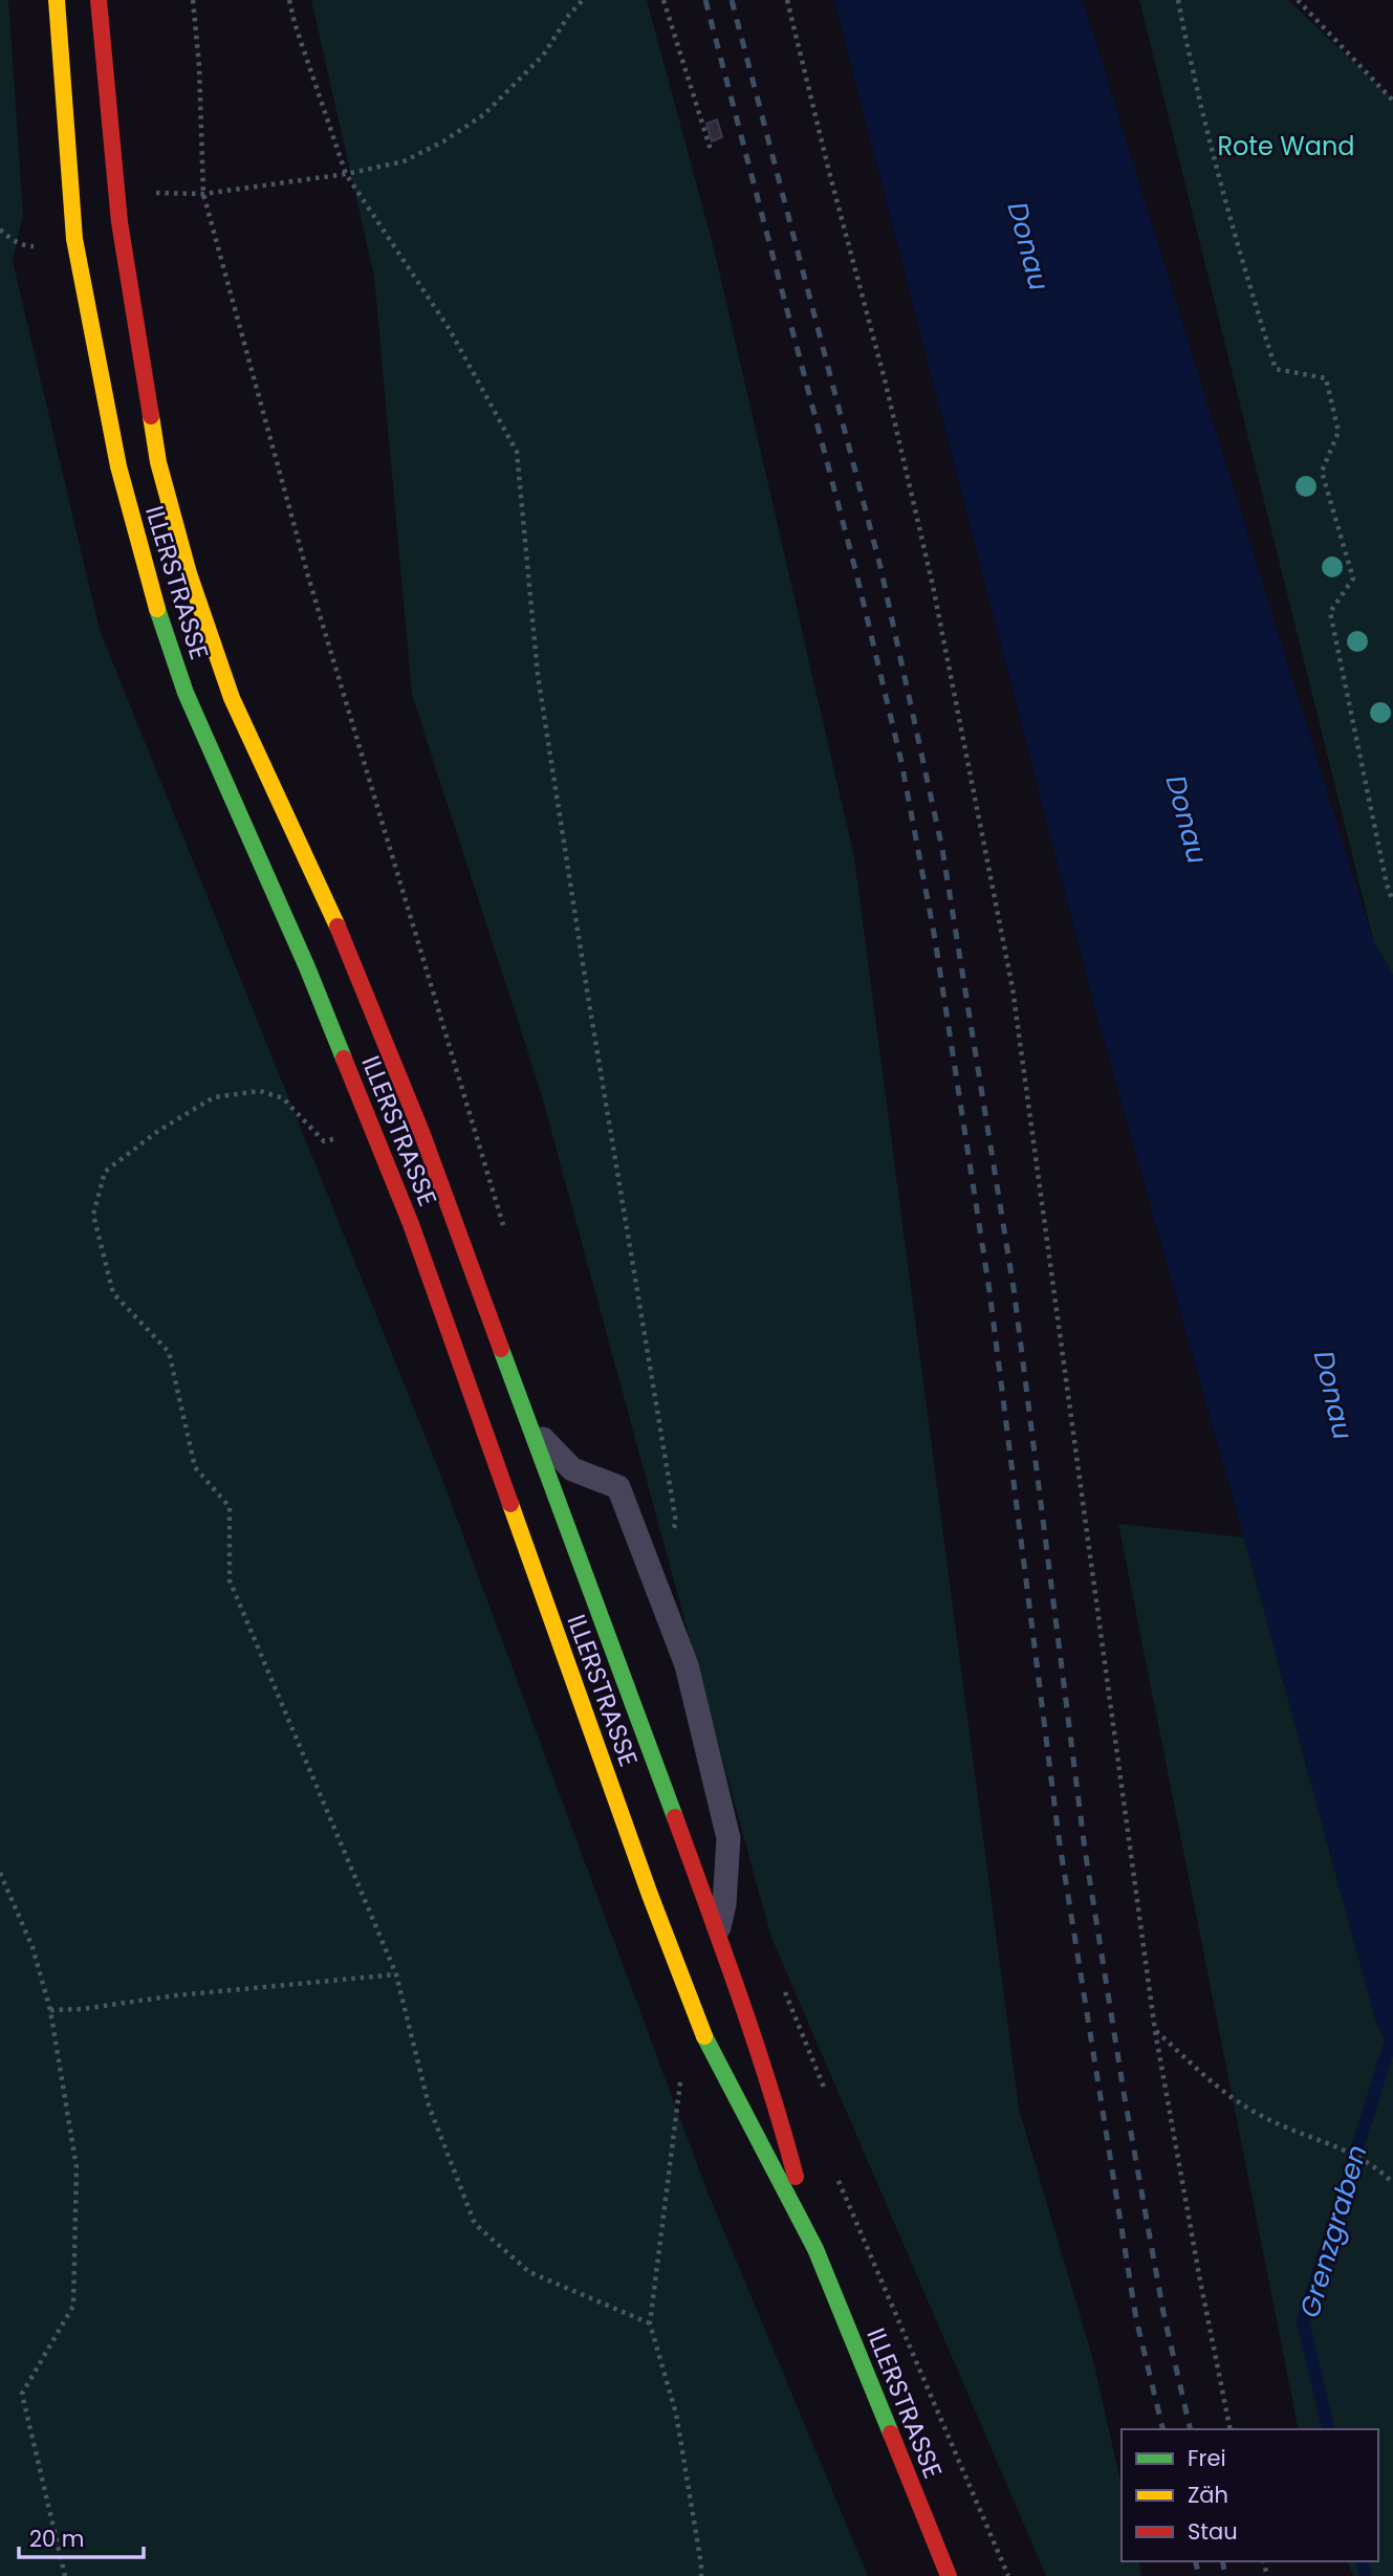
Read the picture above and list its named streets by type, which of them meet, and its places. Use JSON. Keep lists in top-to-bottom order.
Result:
{
  "streets": {
    "main road": ["ILLERSTRASSE"]
  },
  "water": ["Donau", "Grenzgraben"],
  "parks": ["Rote Wand"],
  "legend": ["Frei", "Zäh", "Stau"],
  "scale_bar": "20 m"
}
